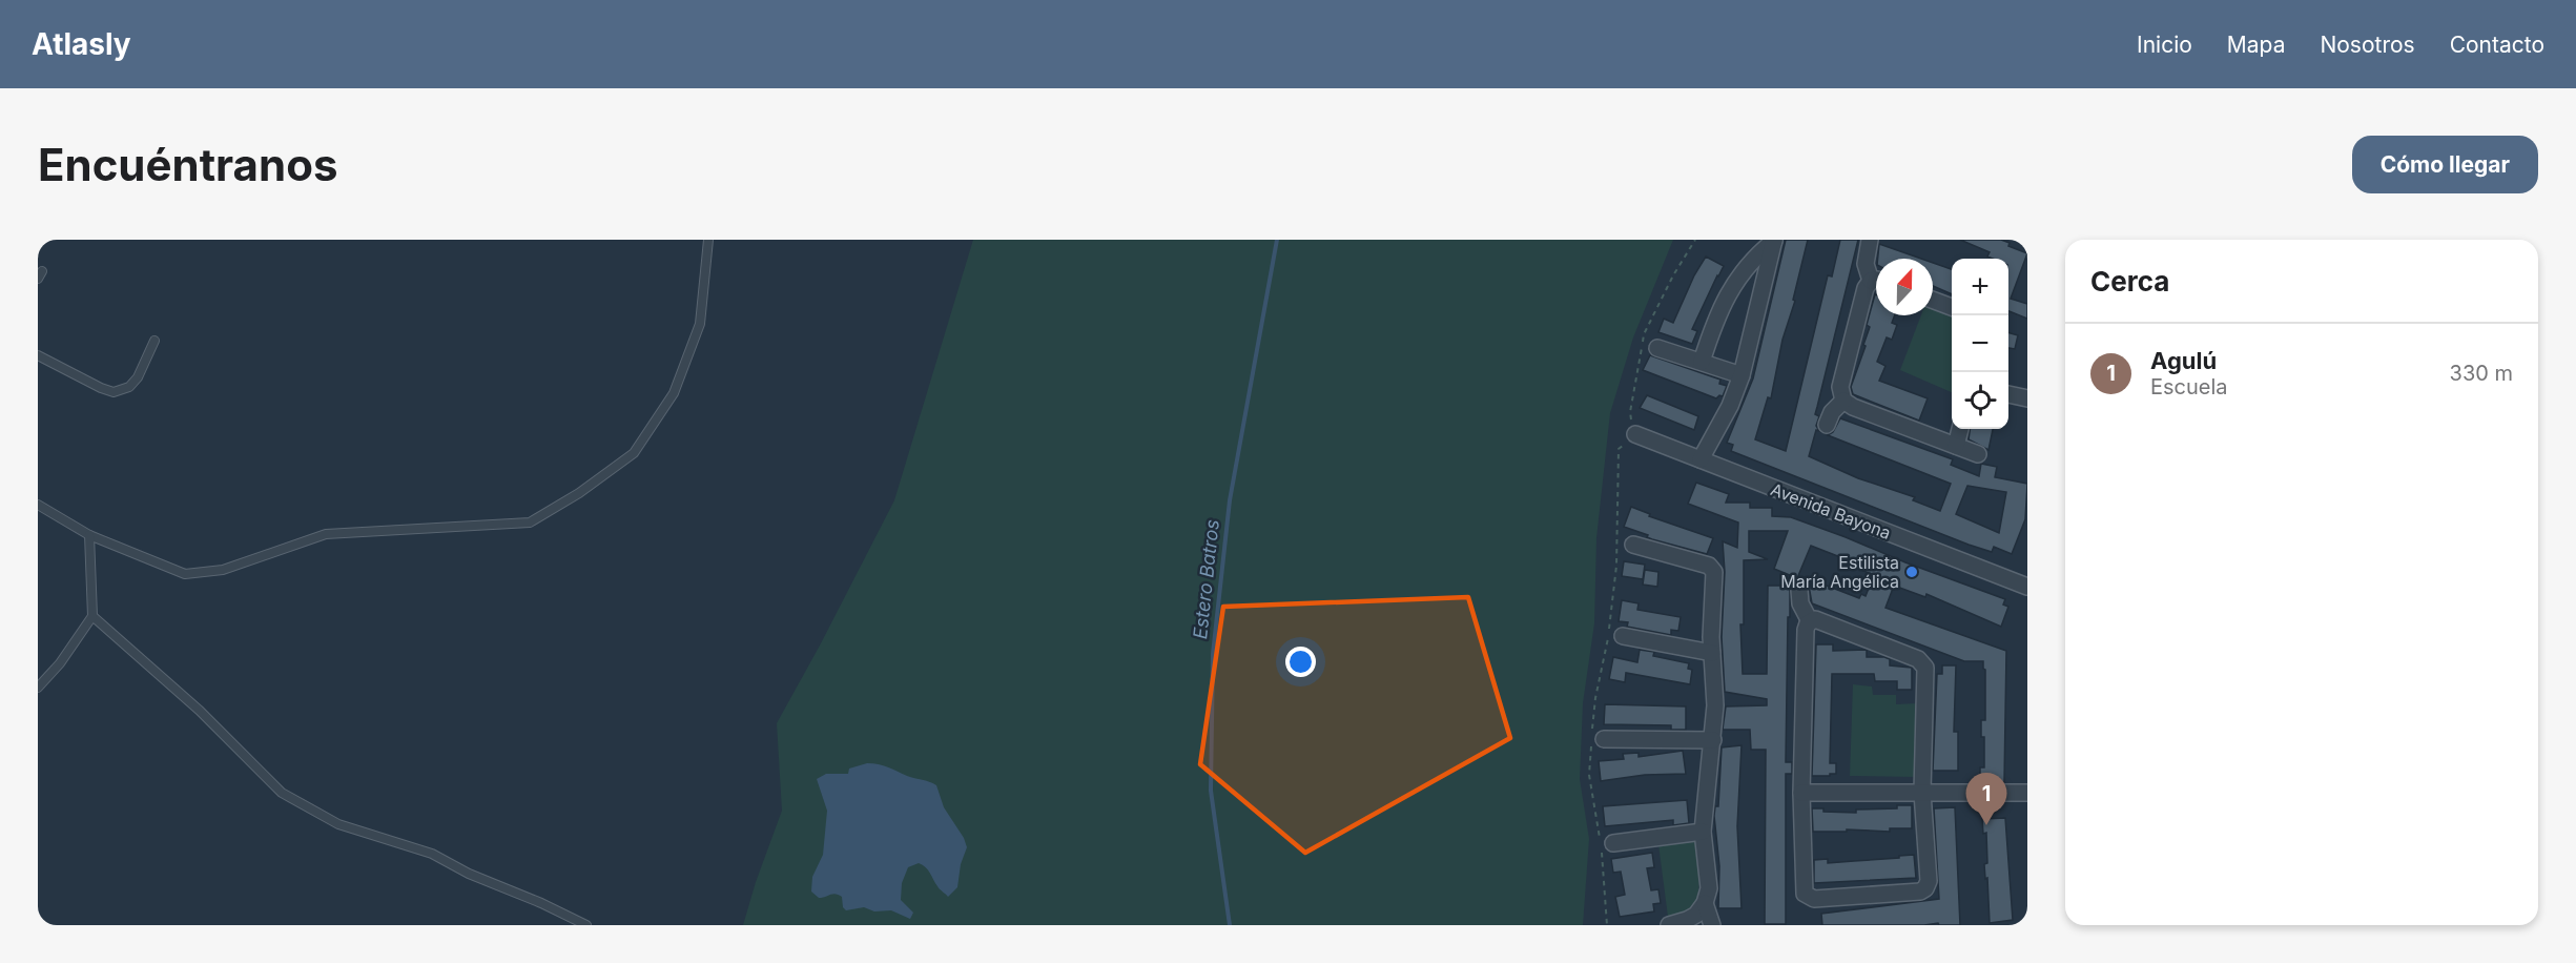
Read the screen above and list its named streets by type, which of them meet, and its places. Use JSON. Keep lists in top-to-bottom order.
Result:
{
  "streets": {
    "street": ["Avenida Bayona"]
  },
  "water": ["Estero Batros"],
  "places": ["Estilista María Angélica"],
  "north": "top",
  "page": {
    "header": "Atlasly",
    "nav": [
      "Inicio",
      "Mapa",
      "Nosotros",
      "Contacto"
    ],
    "buttons": "Cómo llegar",
    "title": "Encuéntranos",
    "heading": "Cerca",
    "map_buttons": ["+", "−"],
    "list": [
      {
        "mark": "1",
        "name": "Agulú",
        "note": "Escuela",
        "value": "330 m"
      }
    ],
    "pins": "1"
  }
}
